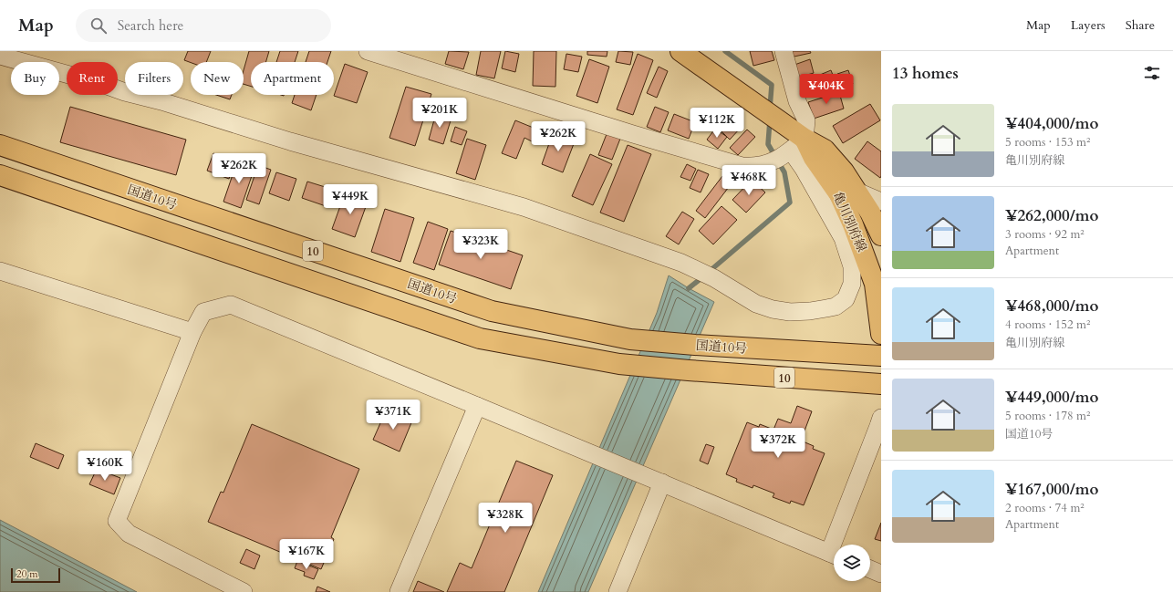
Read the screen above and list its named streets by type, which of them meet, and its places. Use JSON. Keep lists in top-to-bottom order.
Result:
{
  "streets": {
    "main road": ["国道10号", "亀川別府線", "10"]
  },
  "scale_bar": "20 m",
  "page": {
    "header": "Map",
    "search": "Search here",
    "nav": ["Map", "Layers", "Share"],
    "heading": "13 homes",
    "chip": [
      "Buy",
      "Rent",
      "Filters",
      "New",
      "Apartment"
    ],
    "price": [
      "¥404K",
      "¥201K",
      "¥112K",
      "¥262K",
      "¥262K",
      "¥468K",
      "¥449K",
      "¥323K",
      "¥371K",
      "¥372K",
      "¥160K",
      "¥328K",
      "¥167K"
    ],
    "list": [
      {
        "name": "¥404,000/mo",
        "note": "5 rooms · 153 m² · 亀川別府線"
      },
      {
        "name": "¥262,000/mo",
        "note": "3 rooms · 92 m² · Apartment"
      },
      {
        "name": "¥468,000/mo",
        "note": "4 rooms · 152 m² · 亀川別府線"
      },
      {
        "name": "¥449,000/mo",
        "note": "5 rooms · 178 m² · 国道10号"
      },
      {
        "name": "¥167,000/mo",
        "note": "2 rooms · 74 m² · Apartment"
      }
    ],
    "scale": "20 m"
  }
}
